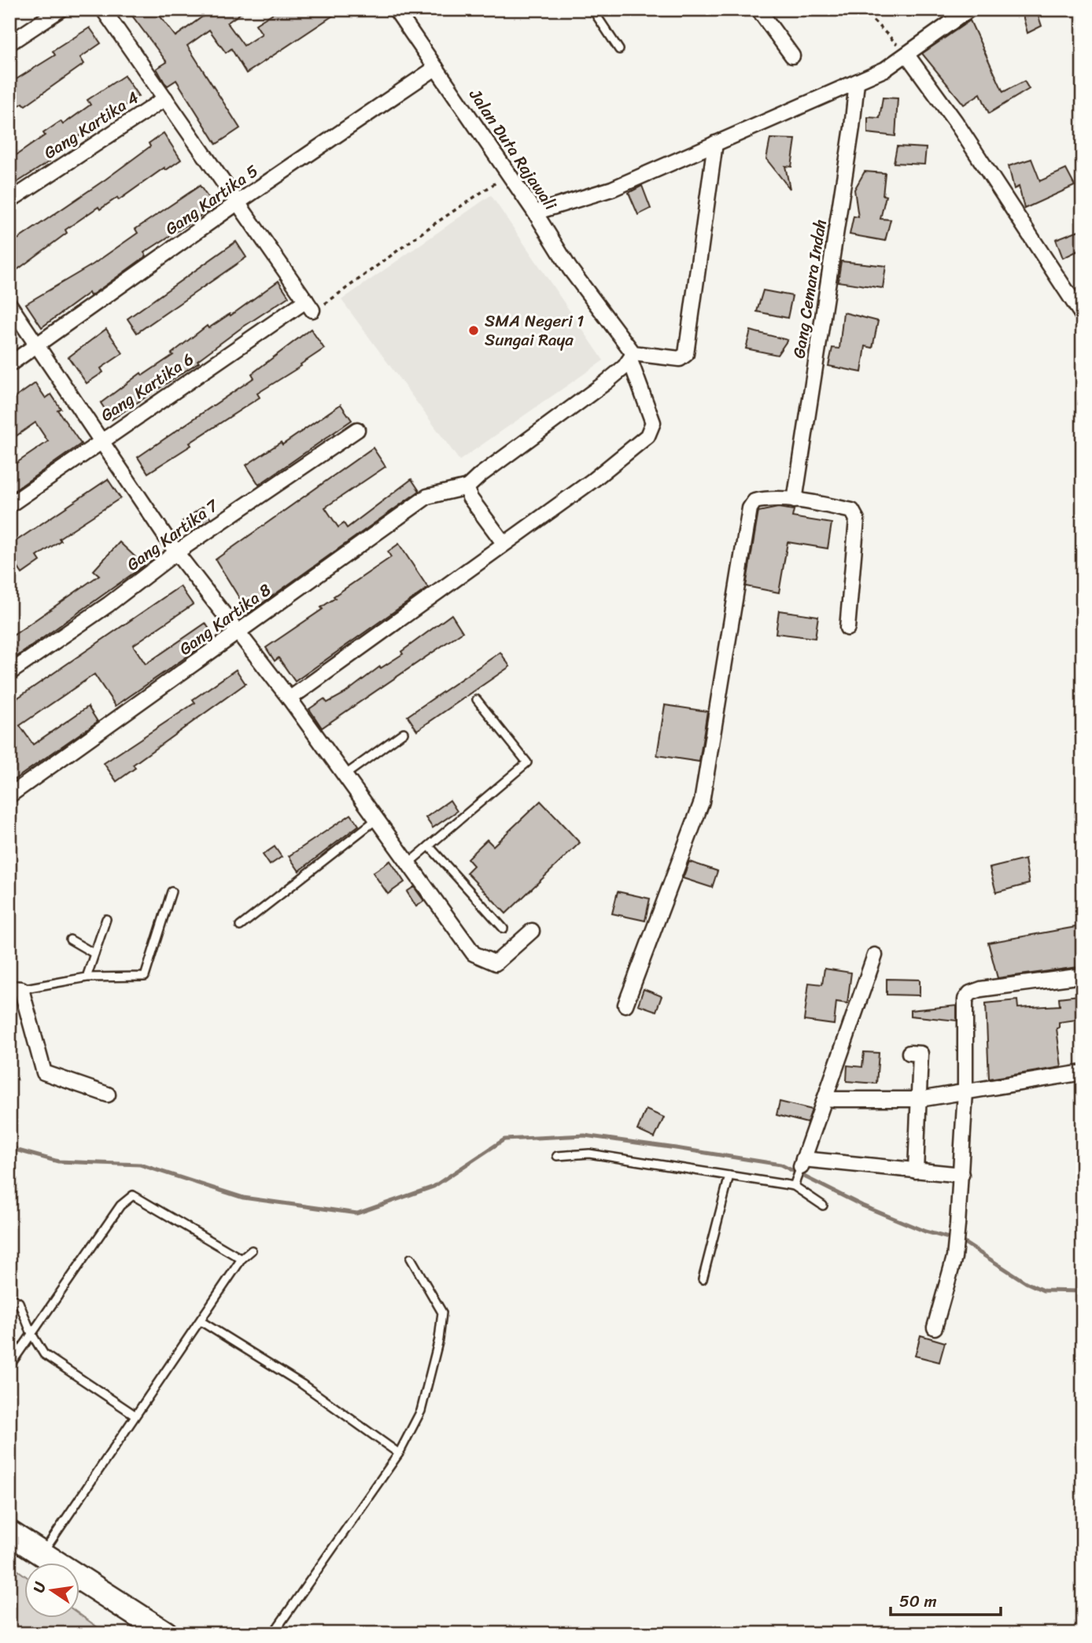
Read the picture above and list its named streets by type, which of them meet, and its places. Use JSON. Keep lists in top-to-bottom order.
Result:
{
  "streets": {
    "street": [
      "Gang Kartika 4",
      "Jalan Duta Rajawali",
      "Gang Kartika 5",
      "Gang Cemara Indah",
      "Gang Kartika 6",
      "Gang Kartika 7",
      "Gang Kartika 8"
    ]
  },
  "crossings": [
    ["Jalan Duta Rajawali", "Gang Kartika 5"],
    ["Jalan Duta Rajawali", "Gang Kartika 8"]
  ],
  "places": ["SMA Negeri 1 Sungai Raya"],
  "scale_bar": "50 m",
  "north": "left"
}
